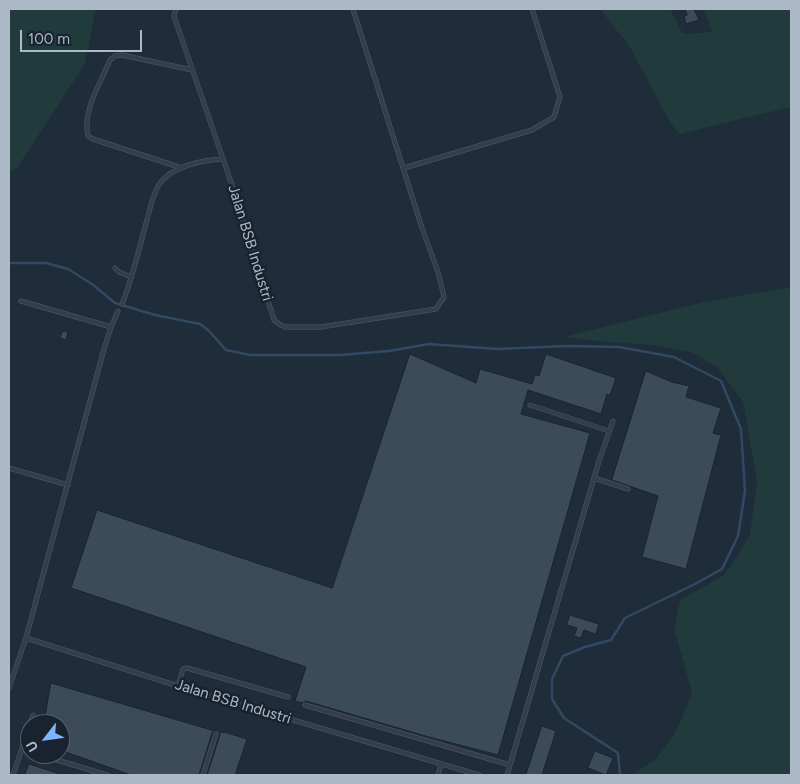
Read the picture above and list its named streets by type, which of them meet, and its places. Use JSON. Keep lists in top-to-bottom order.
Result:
{
  "streets": {
    "lane": ["Jalan BSB Industri"]
  },
  "scale_bar": "100 m",
  "north": "bottom left"
}
